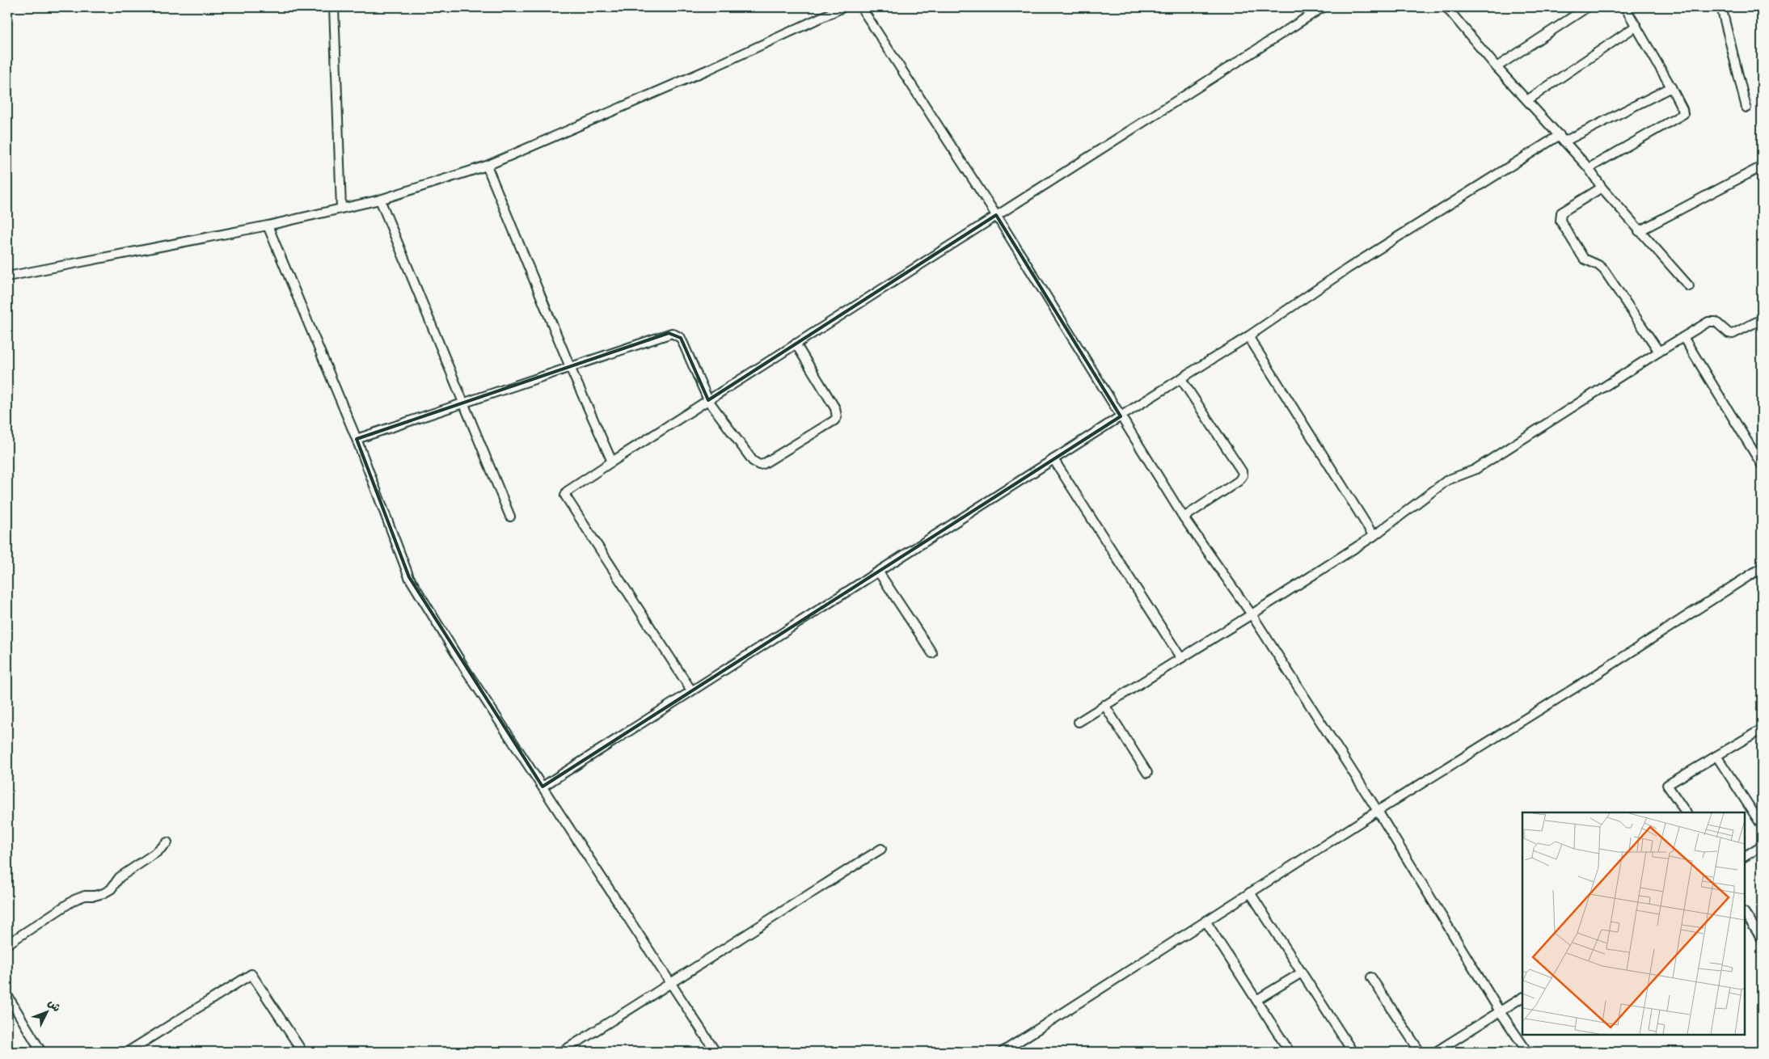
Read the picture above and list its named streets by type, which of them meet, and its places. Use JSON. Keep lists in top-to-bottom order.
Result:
{
  "north": "top right"
}
